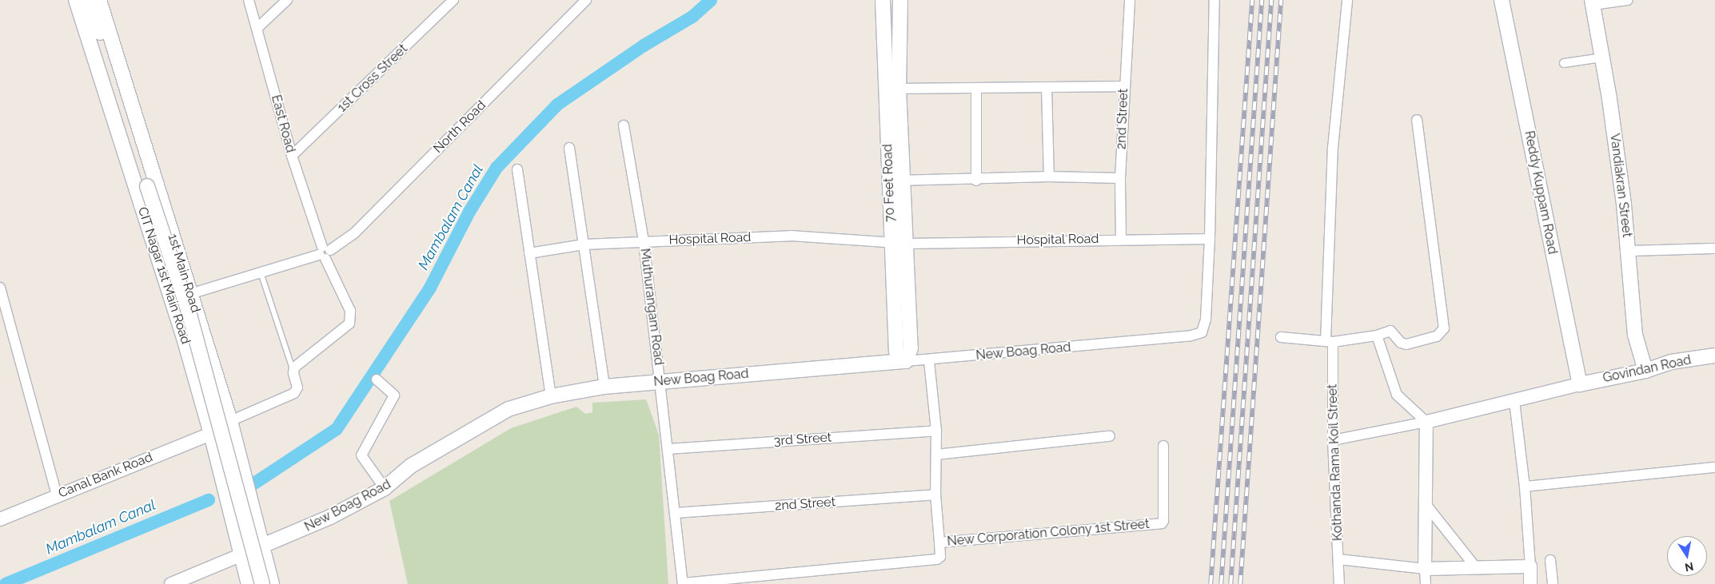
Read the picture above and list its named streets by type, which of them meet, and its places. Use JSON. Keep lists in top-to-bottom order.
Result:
{
  "streets": {
    "main road": [
      "70 Feet Road",
      "Vandiakran Street",
      "Reddy Kuppam Road",
      "1st Main Road",
      "CIT Nagar 1st Main Road",
      "New Boag Road",
      "Govindan Road"
    ],
    "street": [
      "1st Cross Street",
      "2nd Street",
      "East Road",
      "North Road",
      "Hospital Road",
      "Muthurangam Road",
      "3rd Street",
      "Kothanda Rama Koil Street",
      "Canal Bank Road",
      "New Corporation Colony 1st Street"
    ]
  },
  "crossings": [
    ["1st Cross Street", "East Road"],
    ["2nd Street", "Hospital Road"],
    ["2nd Street", "Muthurangam Road"],
    ["East Road", "North Road"],
    ["North Road", "1st Main Road"],
    ["North Road", "CIT Nagar 1st Main Road"],
    ["70 Feet Road", "Hospital Road"],
    ["70 Feet Road", "New Boag Road"],
    ["Vandiakran Street", "Govindan Road"],
    ["Reddy Kuppam Road", "Govindan Road"],
    ["Hospital Road", "Muthurangam Road"],
    ["Hospital Road", "New Boag Road"],
    ["1st Main Road", "New Boag Road"],
    ["CIT Nagar 1st Main Road", "New Boag Road"],
    ["CIT Nagar 1st Main Road", "Canal Bank Road"],
    ["Muthurangam Road", "New Boag Road"],
    ["Muthurangam Road", "3rd Street"],
    ["Muthurangam Road", "New Corporation Colony 1st Street"]
  ],
  "water": ["Mambalam Canal"],
  "north": "bottom"
}
